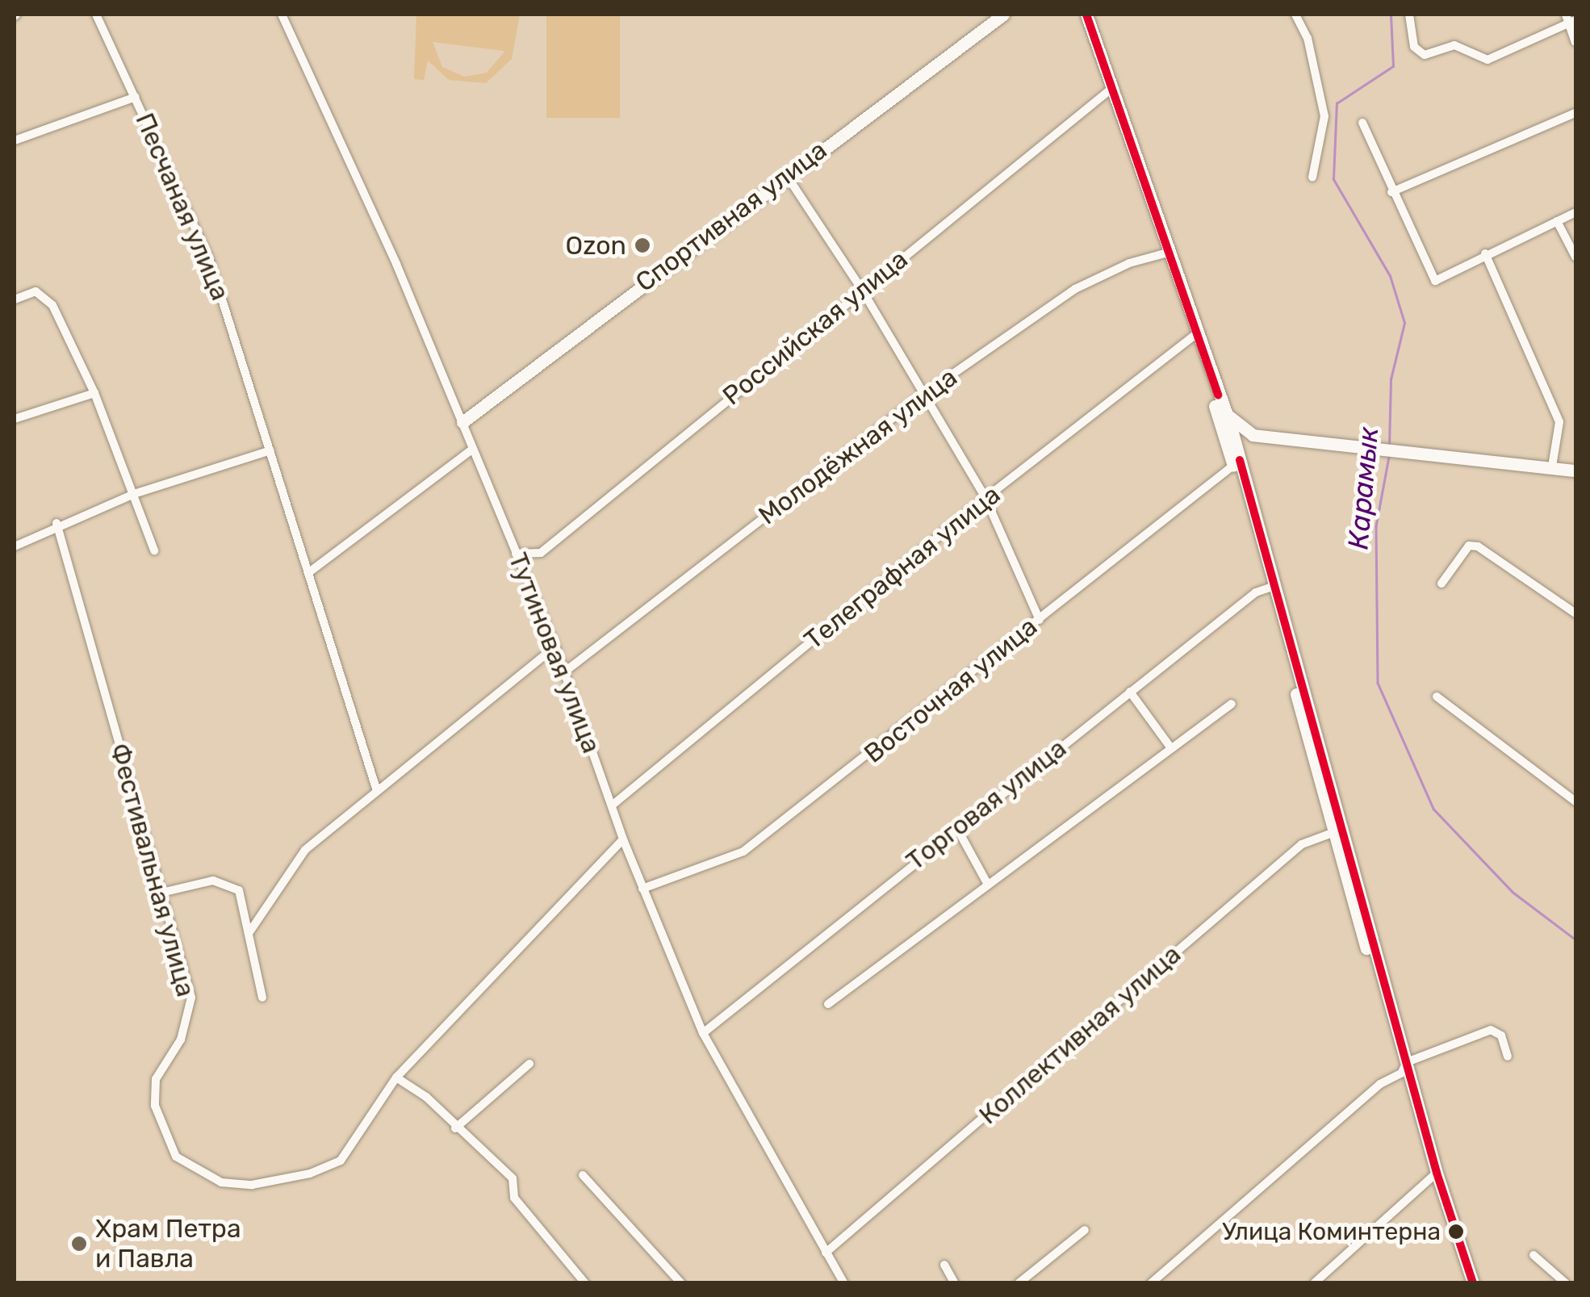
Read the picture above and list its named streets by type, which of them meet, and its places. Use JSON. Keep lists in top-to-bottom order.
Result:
{
  "streets": {
    "street": [
      "Песчаная улица",
      "Спортивная улица",
      "Российская улица",
      "Молодёжная улица",
      "Телеграфная улица",
      "Тутиновая улица",
      "Восточная улица",
      "Торговая улица",
      "Фестивальная улица",
      "Коллективная улица"
    ]
  },
  "crossings": [
    ["Спортивная улица", "Тутиновая улица"],
    ["Российская улица", "Тутиновая улица"],
    ["Молодёжная улица", "Тутиновая улица"],
    ["Телеграфная улица", "Тутиновая улица"],
    ["Тутиновая улица", "Восточная улица"],
    ["Тутиновая улица", "Торговая улица"],
    ["Тутиновая улица", "Коллективная улица"]
  ],
  "water": ["Карамык"],
  "places": ["Ozon", "Улица Коминтерна", "Храм Петра и Павла"]
}
